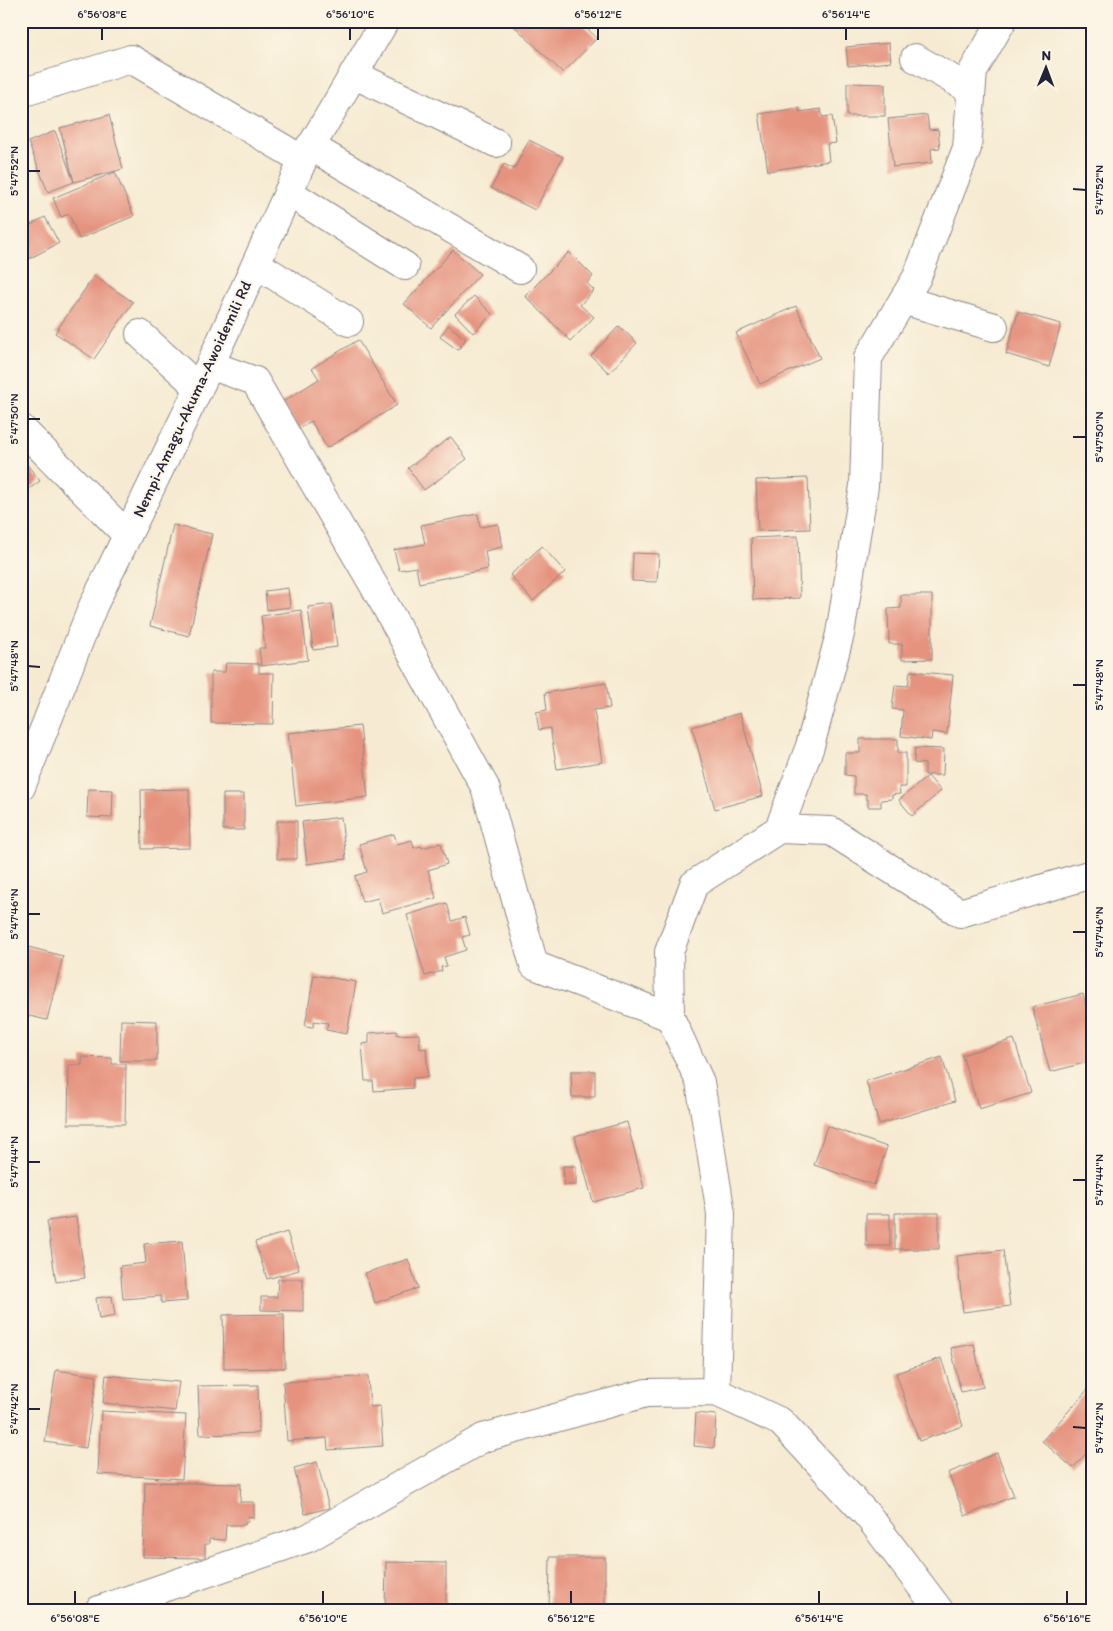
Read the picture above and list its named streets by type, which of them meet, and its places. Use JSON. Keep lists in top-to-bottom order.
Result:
{
  "streets": {
    "street": ["Nempi-Amagu-Akuma-Awoidemili Rd"]
  },
  "north": "top",
  "coordinates": [
    "6°56'08\"E",
    "6°56'10\"E",
    "6°56'12\"E",
    "6°56'14\"E",
    "5°47'52\"N",
    "5°47'50\"N",
    "5°47'48\"N",
    "5°47'46\"N",
    "5°47'44\"N",
    "5°47'42\"N",
    "6°56'16\"E"
  ]
}
